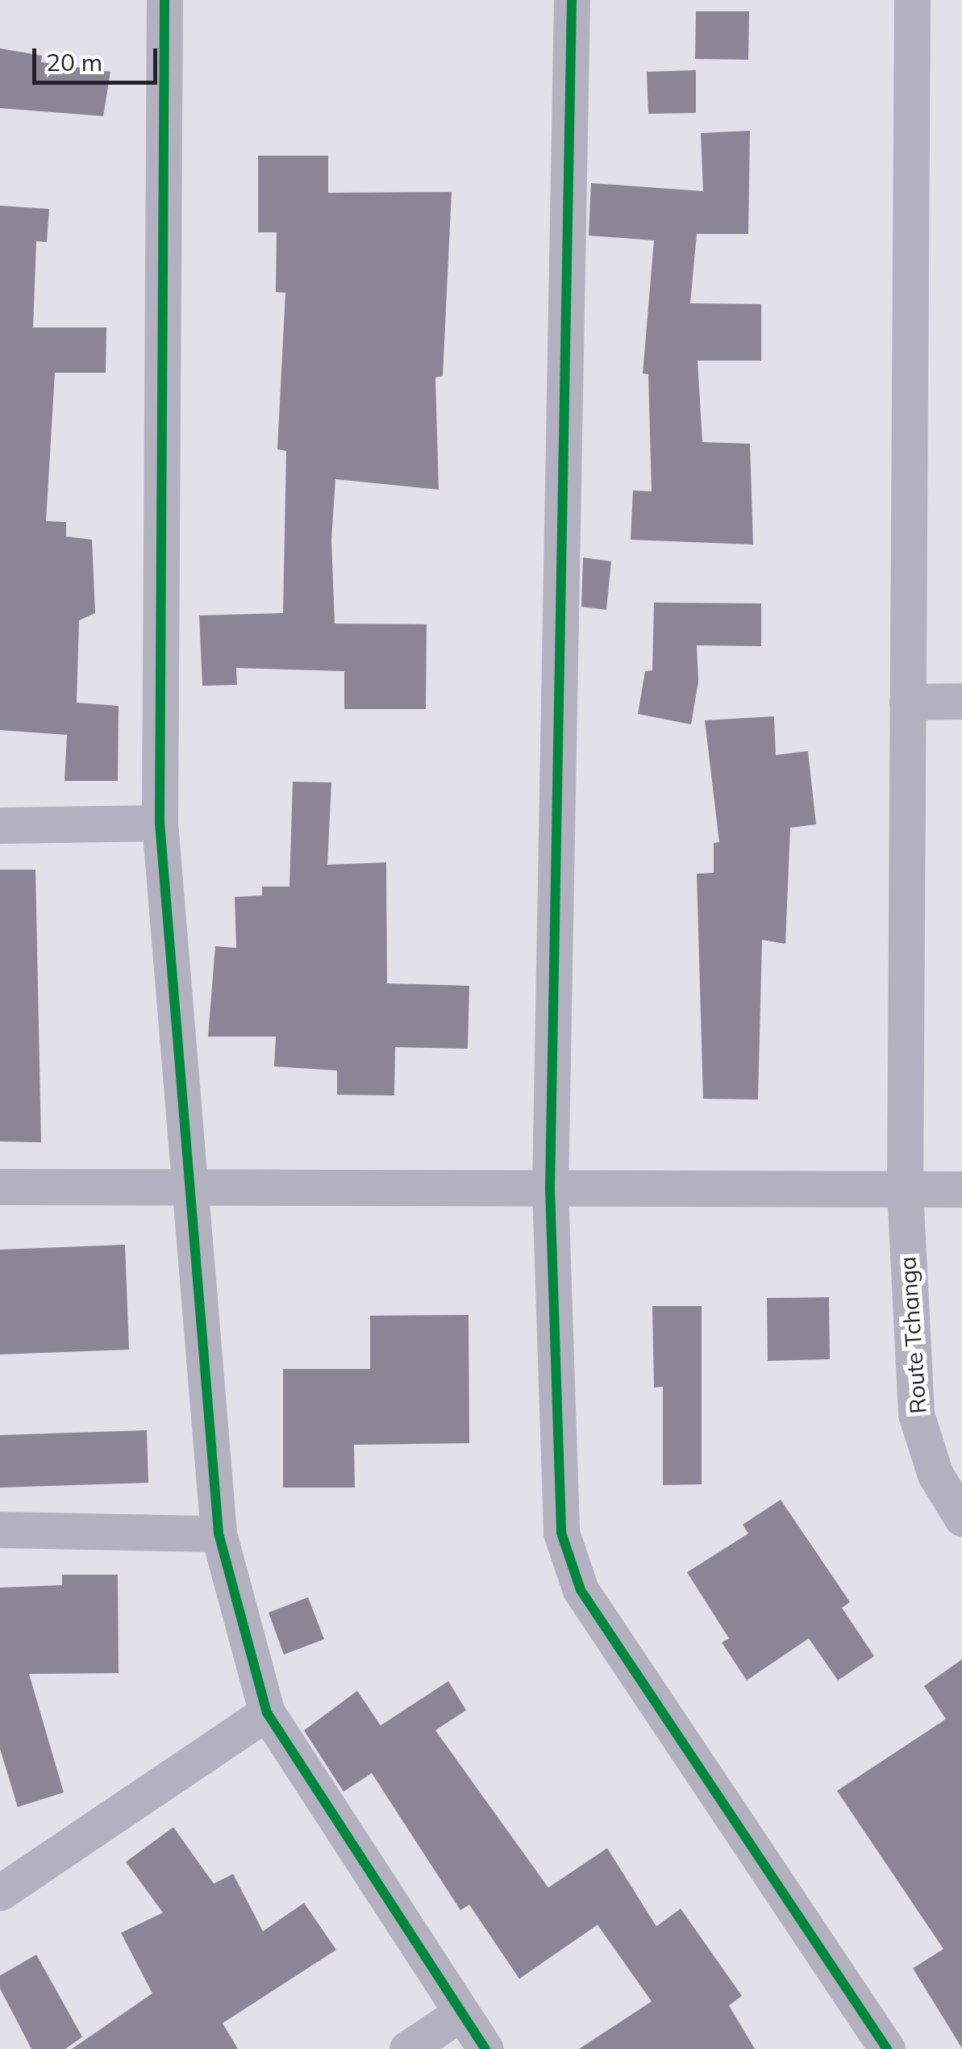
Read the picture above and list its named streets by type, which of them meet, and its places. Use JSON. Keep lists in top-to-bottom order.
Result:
{
  "streets": {
    "street": ["Route Tchanga"]
  },
  "scale_bar": "20 m"
}
